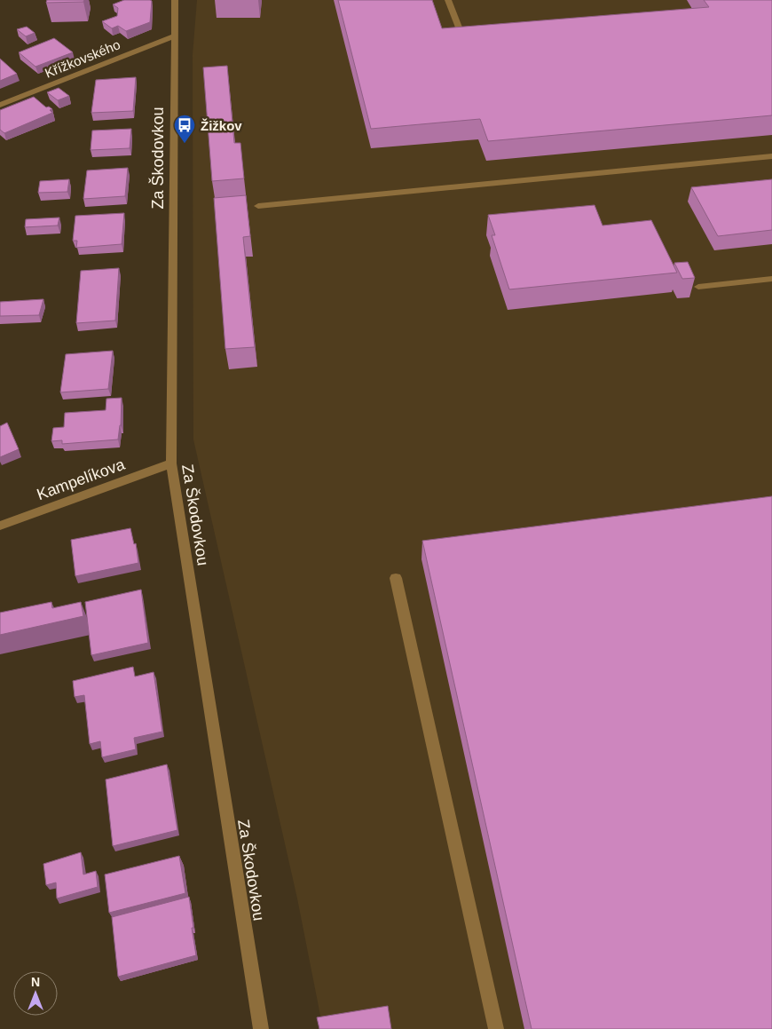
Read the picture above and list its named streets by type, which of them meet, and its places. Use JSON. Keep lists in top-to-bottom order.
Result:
{
  "streets": {
    "street": ["Křížkovského", "Za Škodovkou", "Kampelíkova"]
  },
  "crossings": [
    ["Křížkovského", "Za Škodovkou"],
    ["Za Škodovkou", "Kampelíkova"]
  ],
  "places": {
    "bus stop": ["Žižkov"]
  },
  "north": "top"
}
